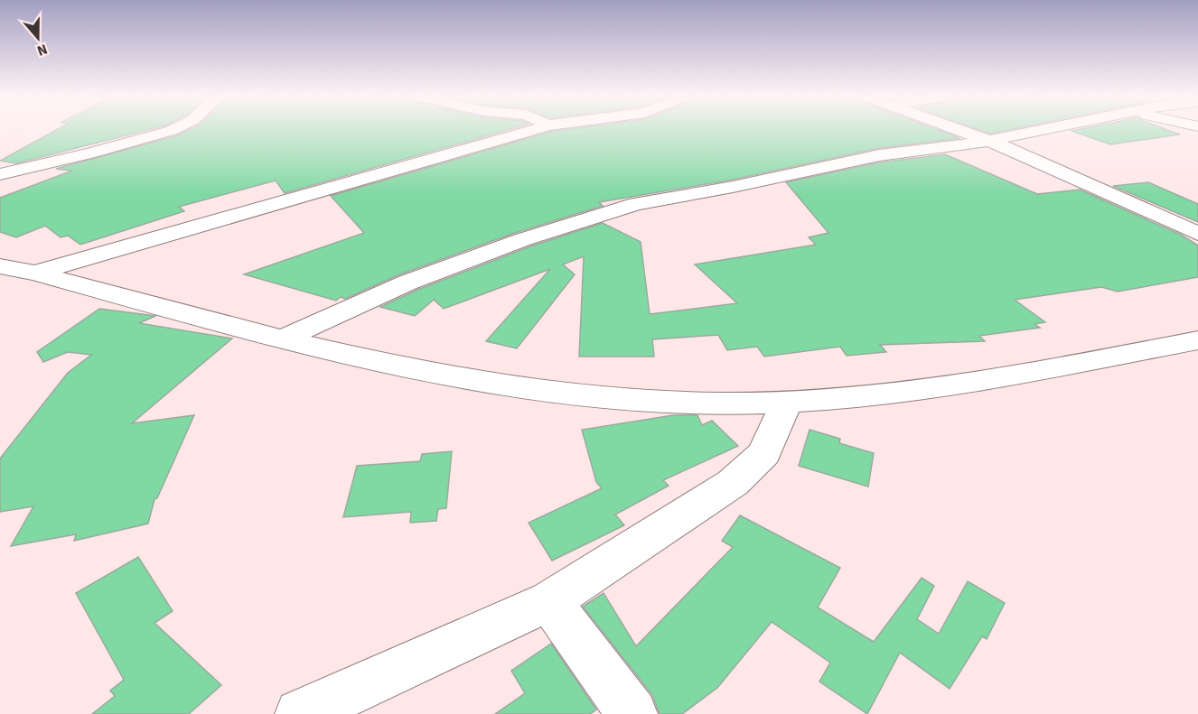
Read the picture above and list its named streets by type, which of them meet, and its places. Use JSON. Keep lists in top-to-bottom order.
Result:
{
  "north": "bottom"
}
